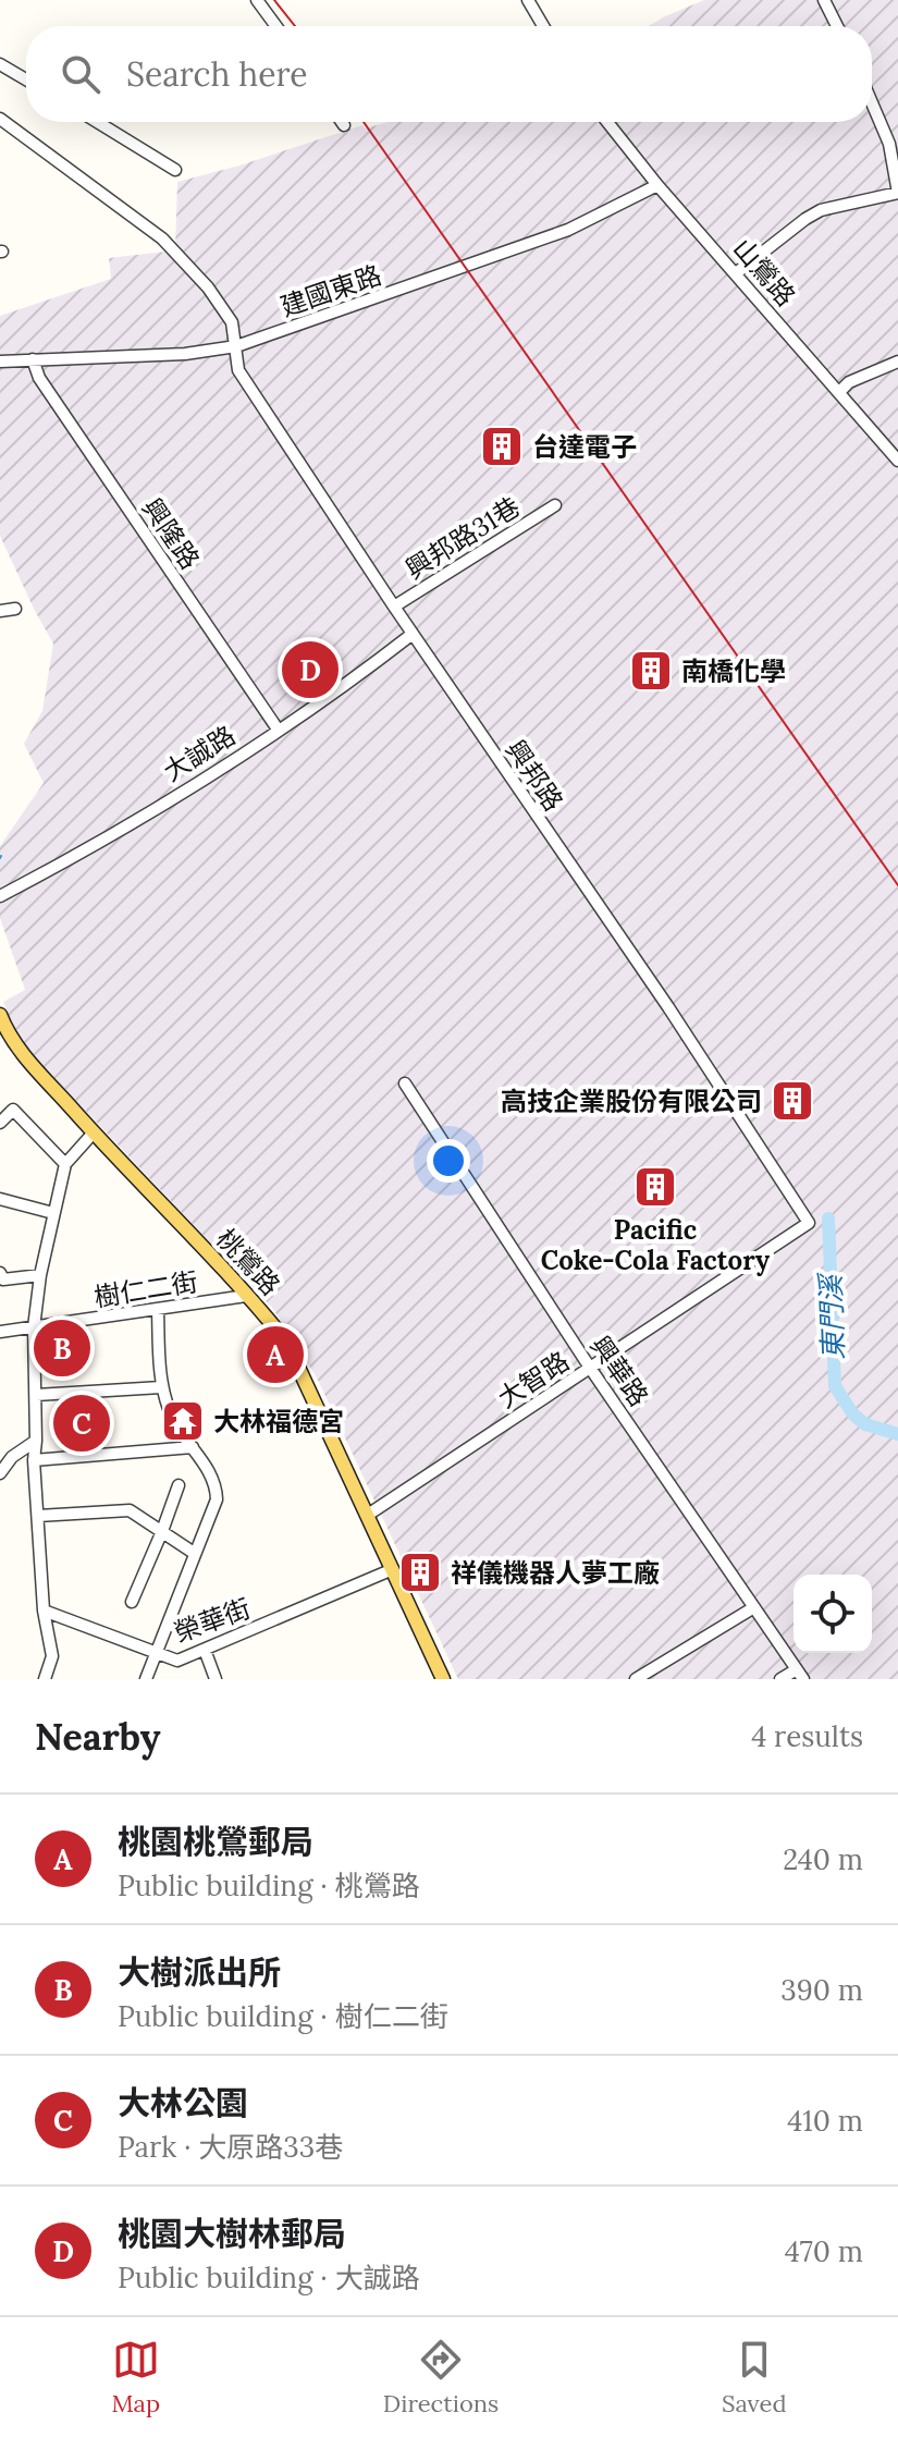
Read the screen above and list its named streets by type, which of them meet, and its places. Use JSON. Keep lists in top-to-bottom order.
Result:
{
  "streets": {
    "main road": ["桃鶯路"],
    "street": [
      "山鶯路",
      "建國東路",
      "興隆路",
      "興邦路31巷",
      "大誠路",
      "興邦路",
      "樹仁二街",
      "興華路",
      "大智路",
      "榮華街"
    ]
  },
  "crossings": [
    ["山鶯路", "建國東路"],
    ["建國東路", "興隆路"],
    ["建國東路", "興邦路"],
    ["興隆路", "大誠路"],
    ["興邦路31巷", "興邦路"],
    ["大誠路", "興邦路"],
    ["興邦路", "大智路"],
    ["桃鶯路", "樹仁二街"],
    ["桃鶯路", "大智路"],
    ["桃鶯路", "榮華街"],
    ["興華路", "大智路"]
  ],
  "water": ["東門溪"],
  "places": {
    "building": [
      "台達電子",
      "南橋化學",
      "高技企業股份有限公司",
      "Pacific Coke-Cola Factory",
      "祥儀機器人夢工廠"
    ],
    "temple": ["大林福德宮"]
  },
  "page": {
    "search": "Search here",
    "pins": [
      "D",
      "B",
      "A",
      "C"
    ],
    "heading": ["Nearby", "4 results"],
    "list": [
      {
        "mark": "A",
        "name": "桃園桃鶯郵局",
        "note": "Public building · 桃鶯路",
        "value": "240 m"
      },
      {
        "mark": "B",
        "name": "大樹派出所",
        "note": "Public building · 樹仁二街",
        "value": "390 m"
      },
      {
        "mark": "C",
        "name": "大林公園",
        "note": "Park · 大原路33巷",
        "value": "410 m"
      },
      {
        "mark": "D",
        "name": "桃園大樹林郵局",
        "note": "Public building · 大誠路",
        "value": "470 m"
      }
    ],
    "nav": ["Map", "Directions", "Saved"]
  }
}
